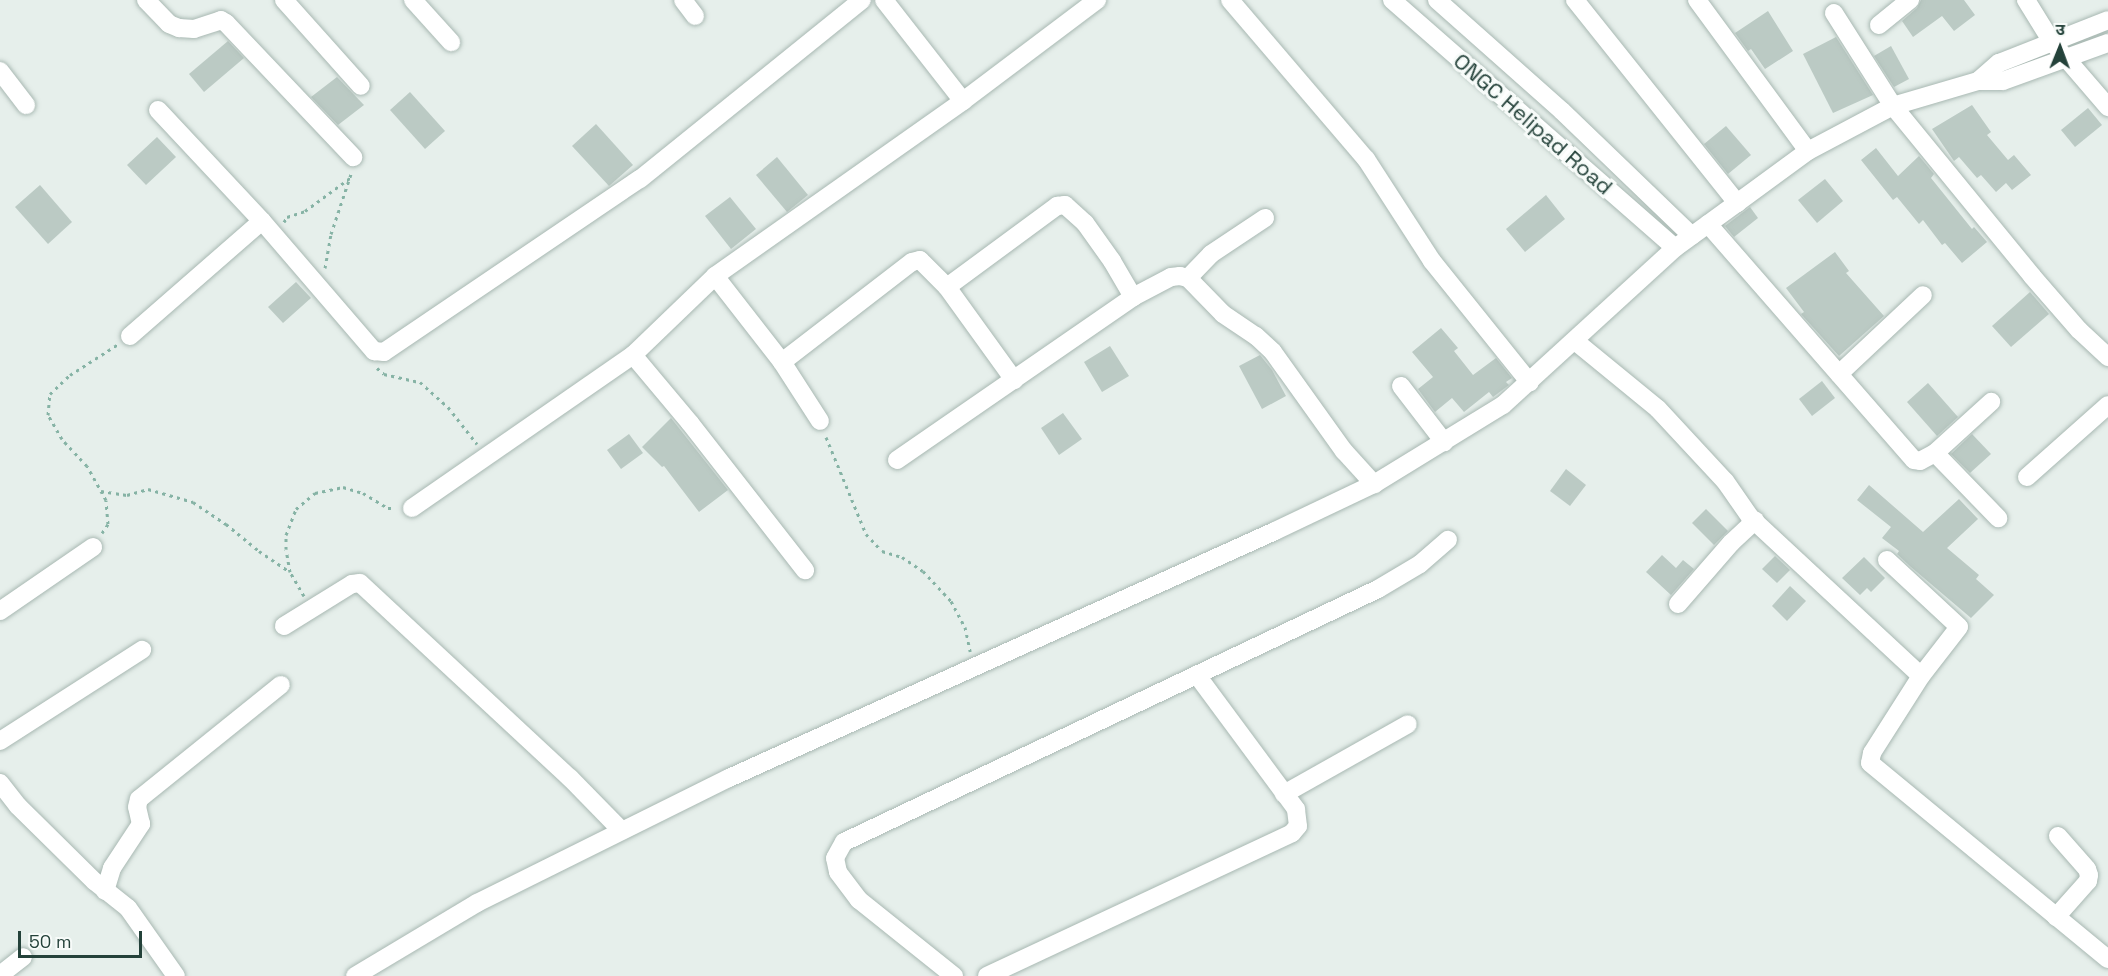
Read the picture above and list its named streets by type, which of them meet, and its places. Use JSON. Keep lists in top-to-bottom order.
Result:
{
  "streets": {
    "street": ["ONGC Helipad Road"]
  },
  "scale_bar": "50 m",
  "north": "top"
}
